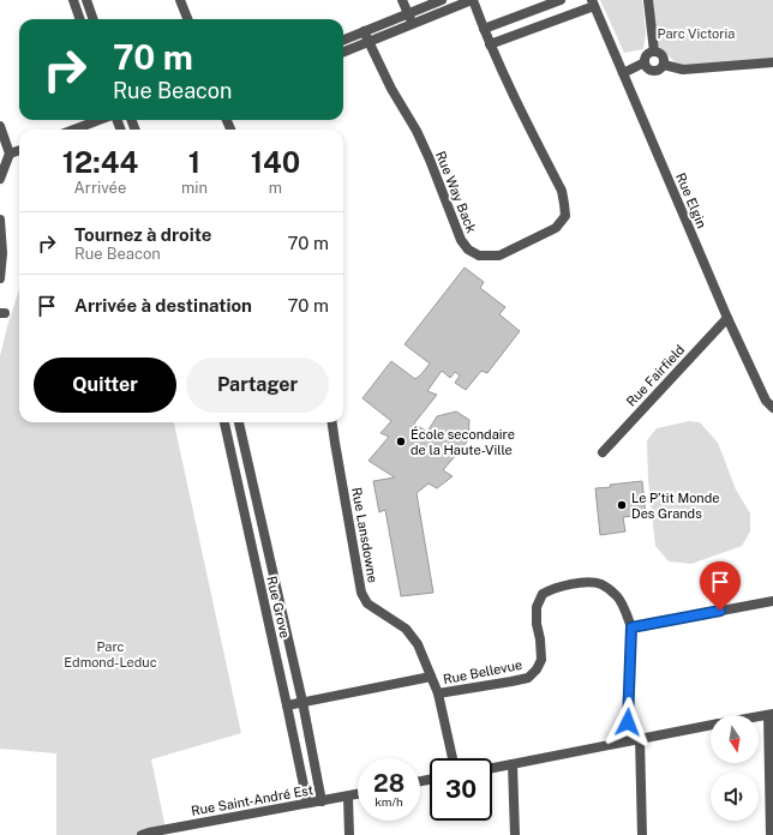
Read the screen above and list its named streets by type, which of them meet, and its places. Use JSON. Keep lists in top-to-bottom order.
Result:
{
  "streets": {
    "street": [
      "Rue Way Back",
      "Rue Elgin",
      "Rue Fairfield",
      "Rue Lansdowne",
      "Rue Grove",
      "Rue Bellevue",
      "Rue Saint-André Est"
    ]
  },
  "crossings": [
    ["Rue Elgin", "Rue Fairfield"],
    ["Rue Lansdowne", "Rue Bellevue"],
    ["Rue Grove", "Rue Bellevue"],
    ["Rue Grove", "Rue Saint-André Est"]
  ],
  "parks": ["Parc Victoria", "Parc Edmond-Leduc"],
  "places": ["École secondaire de la Haute-Ville", "Le P’tit Monde Des Grands"],
  "north": "bottom",
  "page": {
    "turn": ["70 m", "Rue Beacon"],
    "eta": [
      "12:44",
      "Arrivée",
      "1",
      "min",
      "140",
      "m"
    ],
    "list": [
      {
        "name": "Tournez à droite",
        "note": "Rue Beacon",
        "value": "70 m"
      },
      {
        "name": "Arrivée à destination",
        "value": "70 m"
      }
    ],
    "buttons": ["Quitter", "Partager"],
    "speed": "28 km/h",
    "limit": "30"
  }
}
